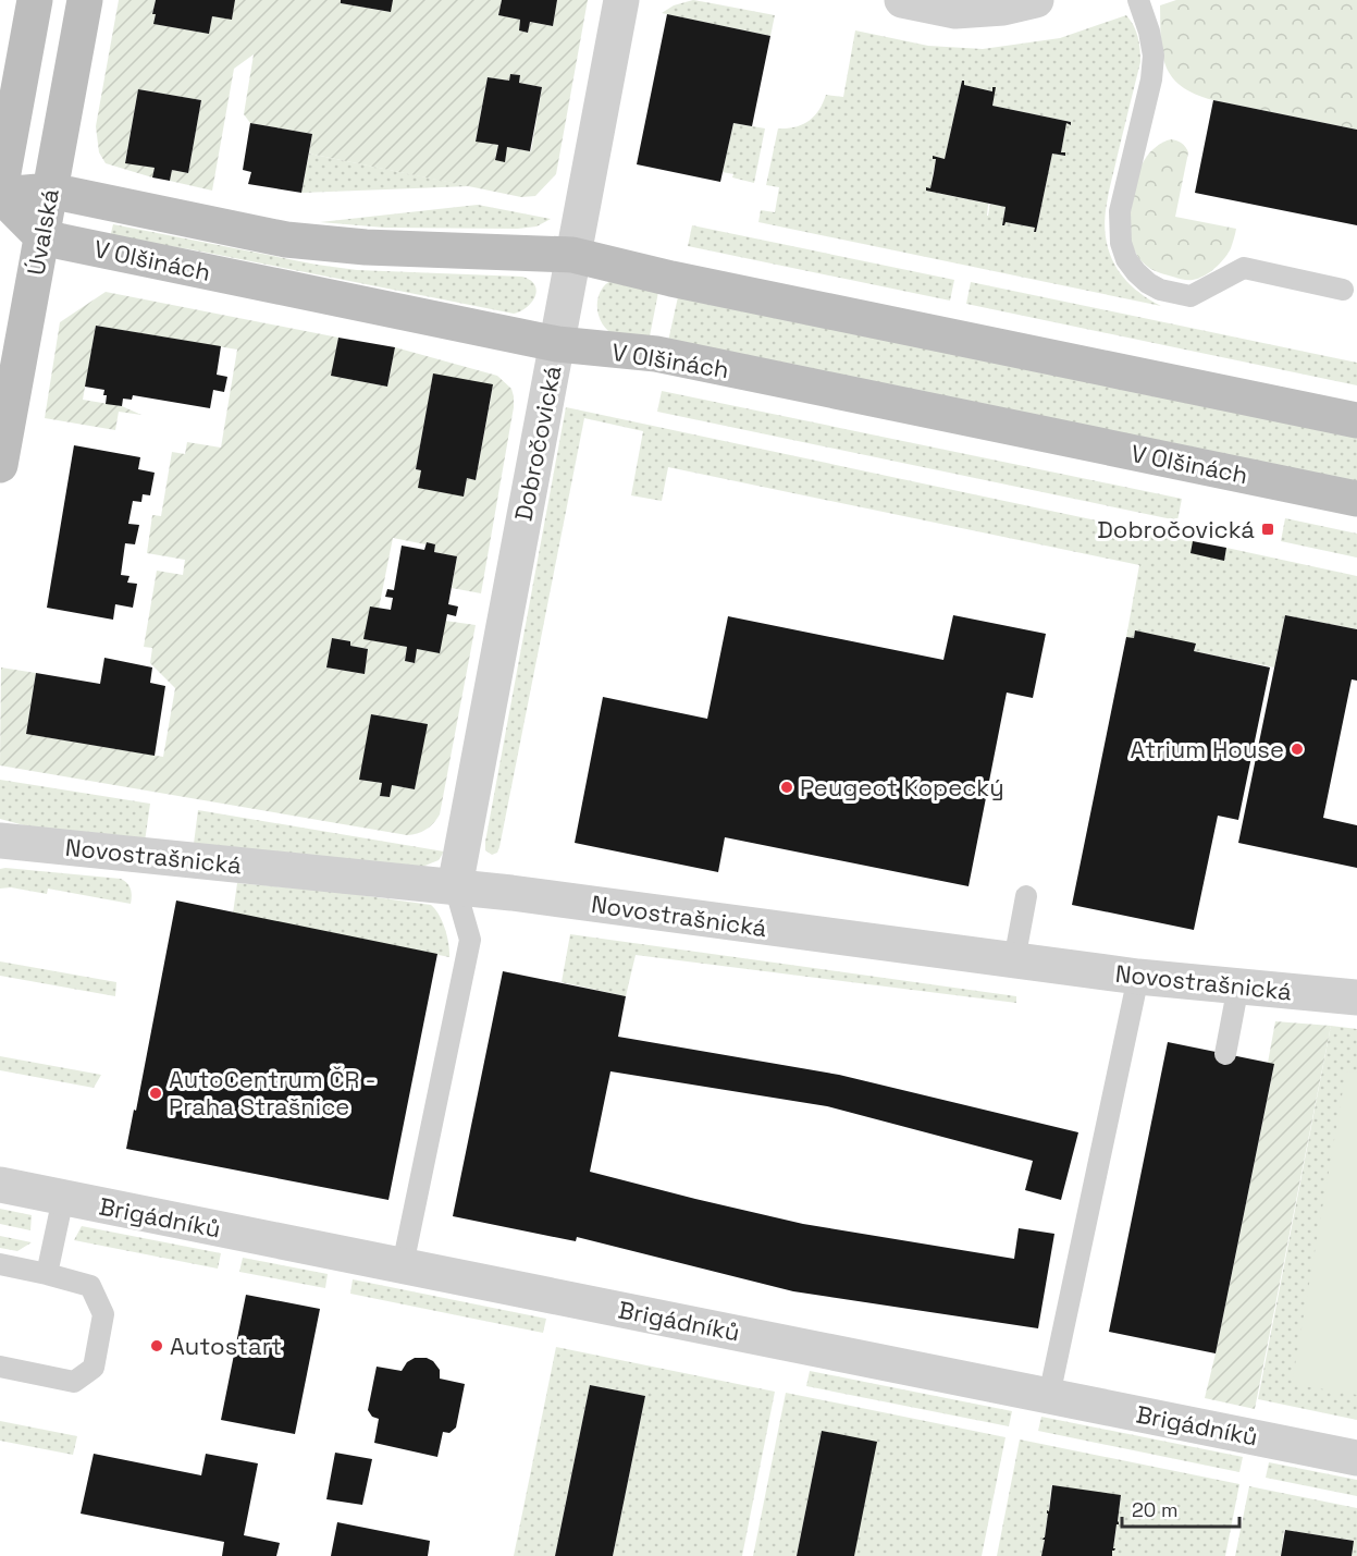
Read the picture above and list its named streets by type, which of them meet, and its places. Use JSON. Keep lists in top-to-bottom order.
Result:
{
  "streets": {
    "main road": ["Úvalská", "V Olšinách"],
    "street": ["Dobročovická", "Novostrašnická", "Brigádníků"]
  },
  "crossings": [
    ["Úvalská", "V Olšinách"],
    ["V Olšinách", "Dobročovická"],
    ["Dobročovická", "Novostrašnická"]
  ],
  "places": {
    "transit": ["Dobročovická"],
    "other": [
      "Atrium House",
      "Peugeot Kopecký",
      "AutoCentrum ČR - Praha Strašnice",
      "Autostart"
    ]
  },
  "scale_bar": "20 m"
}
